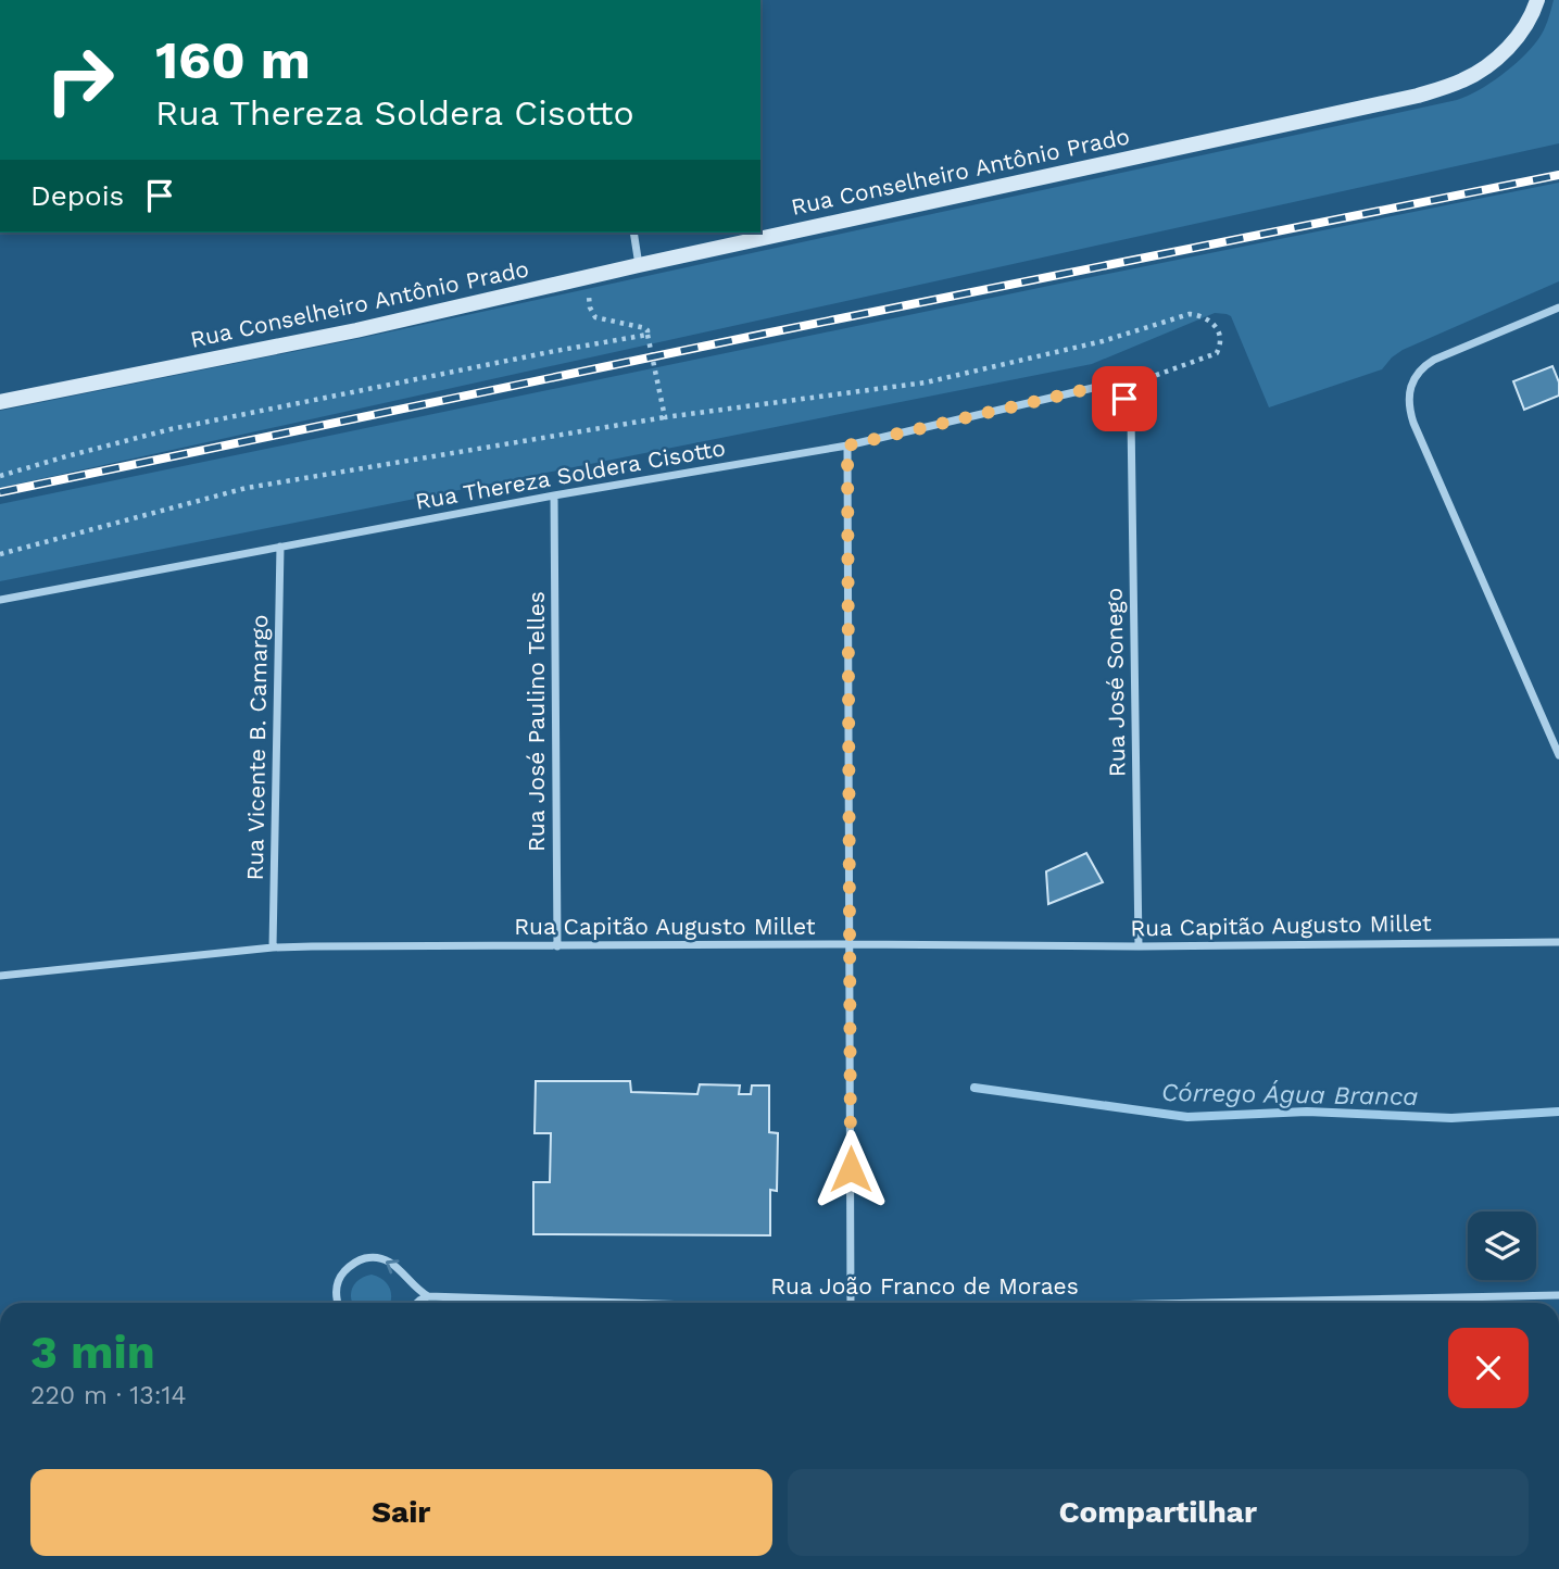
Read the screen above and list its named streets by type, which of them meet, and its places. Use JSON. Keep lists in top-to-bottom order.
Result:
{
  "streets": {
    "main road": ["Rua Conselheiro Antônio Prado"],
    "street": [
      "Rua Thereza Soldera Cisotto",
      "Rua José Sonego",
      "Rua José Paulino Telles",
      "Rua Vicente B. Camargo",
      "Rua Capitão Augusto Millet",
      "Rua João Franco de Moraes"
    ]
  },
  "crossings": [
    ["Rua Thereza Soldera Cisotto", "Rua José Sonego"],
    ["Rua Thereza Soldera Cisotto", "Rua José Paulino Telles"],
    ["Rua Thereza Soldera Cisotto", "Rua Vicente B. Camargo"],
    ["Rua José Sonego", "Rua Capitão Augusto Millet"],
    ["Rua José Paulino Telles", "Rua Capitão Augusto Millet"],
    ["Rua Vicente B. Camargo", "Rua Capitão Augusto Millet"]
  ],
  "water": ["Córrego Água Branca"],
  "page": {
    "turn": ["160 m", "Rua Thereza Soldera Cisotto"],
    "then": "Depois",
    "heading": ["3 min", "220 m · 13:14"],
    "buttons": ["Sair", "Compartilhar"]
  }
}
